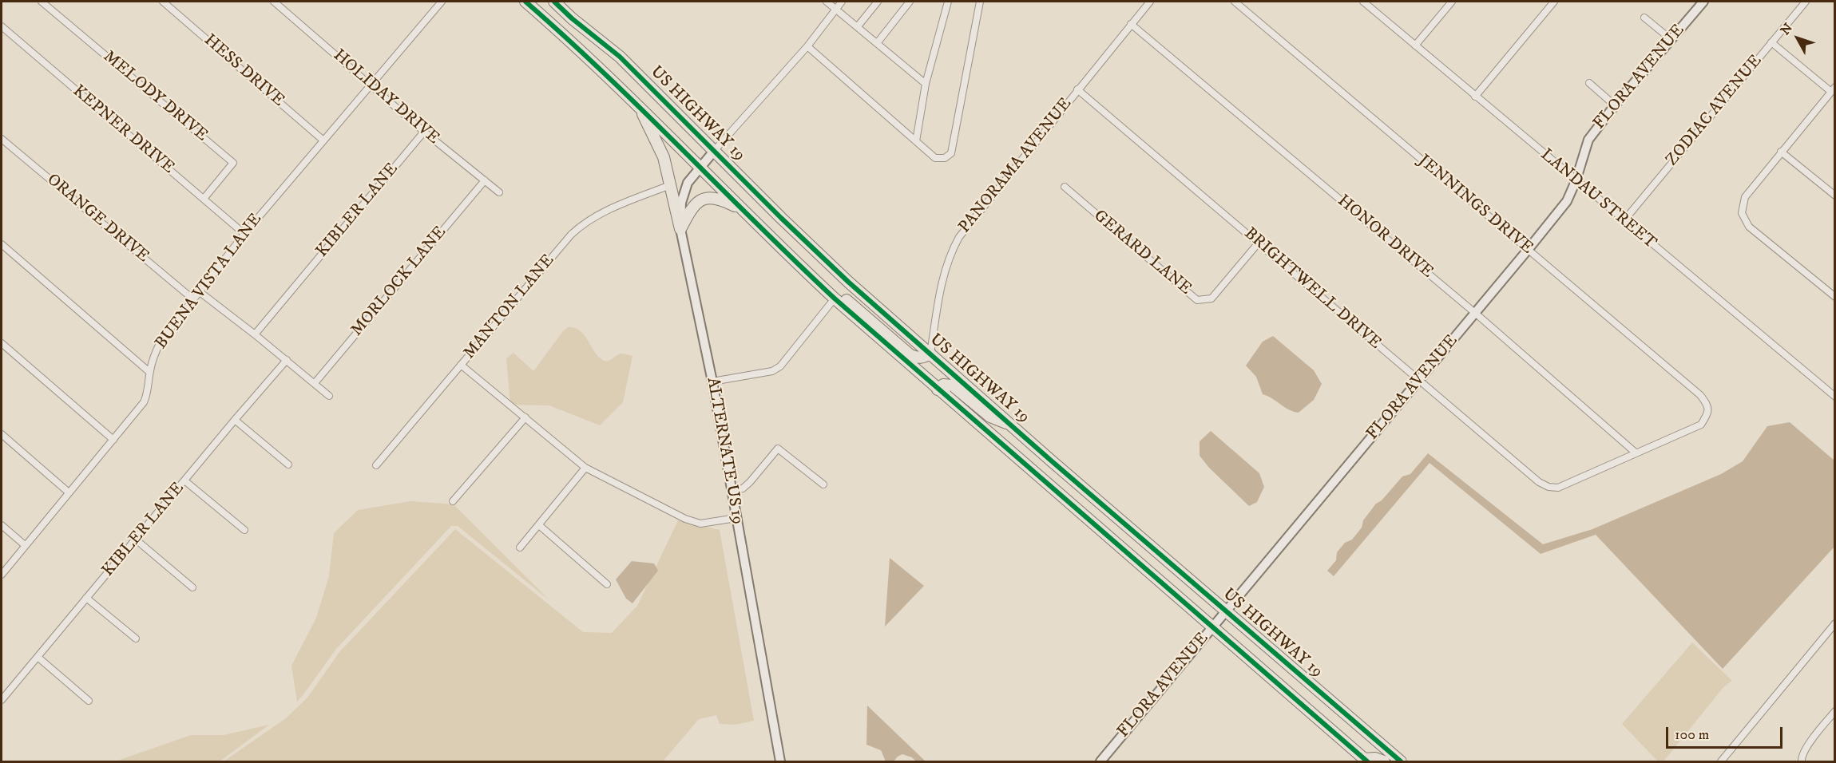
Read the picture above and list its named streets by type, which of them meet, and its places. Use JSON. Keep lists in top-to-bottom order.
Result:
{
  "streets": {
    "highway": ["US HIGHWAY 19"],
    "street": [
      "HESS DRIVE",
      "FLORA AVENUE",
      "MELODY DRIVE",
      "HOLIDAY DRIVE",
      "ZODIAC AVENUE",
      "KEPNER DRIVE",
      "PANORAMA AVENUE",
      "LANDAU STREET",
      "JENNINGS DRIVE",
      "KIBLER LANE",
      "ORANGE DRIVE",
      "HONOR DRIVE",
      "GERARD LANE",
      "BUENA VISTA LANE",
      "MORLOCK LANE",
      "BRIGHTWELL DRIVE",
      "MANTON LANE",
      "ALTERNATE US 19"
    ]
  },
  "crossings": [
    ["HESS DRIVE", "BUENA VISTA LANE"],
    ["FLORA AVENUE", "US HIGHWAY 19"],
    ["FLORA AVENUE", "LANDAU STREET"],
    ["FLORA AVENUE", "JENNINGS DRIVE"],
    ["FLORA AVENUE", "HONOR DRIVE"],
    ["FLORA AVENUE", "BRIGHTWELL DRIVE"],
    ["MELODY DRIVE", "KEPNER DRIVE"],
    ["HOLIDAY DRIVE", "KIBLER LANE"],
    ["HOLIDAY DRIVE", "BUENA VISTA LANE"],
    ["HOLIDAY DRIVE", "MORLOCK LANE"],
    ["ZODIAC AVENUE", "LANDAU STREET"],
    ["US HIGHWAY 19", "PANORAMA AVENUE"],
    ["US HIGHWAY 19", "ALTERNATE US 19"],
    ["KEPNER DRIVE", "BUENA VISTA LANE"],
    ["PANORAMA AVENUE", "HONOR DRIVE"],
    ["PANORAMA AVENUE", "BRIGHTWELL DRIVE"],
    ["JENNINGS DRIVE", "HONOR DRIVE"],
    ["JENNINGS DRIVE", "BRIGHTWELL DRIVE"],
    ["ORANGE DRIVE", "BUENA VISTA LANE"],
    ["HONOR DRIVE", "BRIGHTWELL DRIVE"],
    ["GERARD LANE", "BRIGHTWELL DRIVE"]
  ],
  "scale_bar": "100 m",
  "north": "top left"
}
